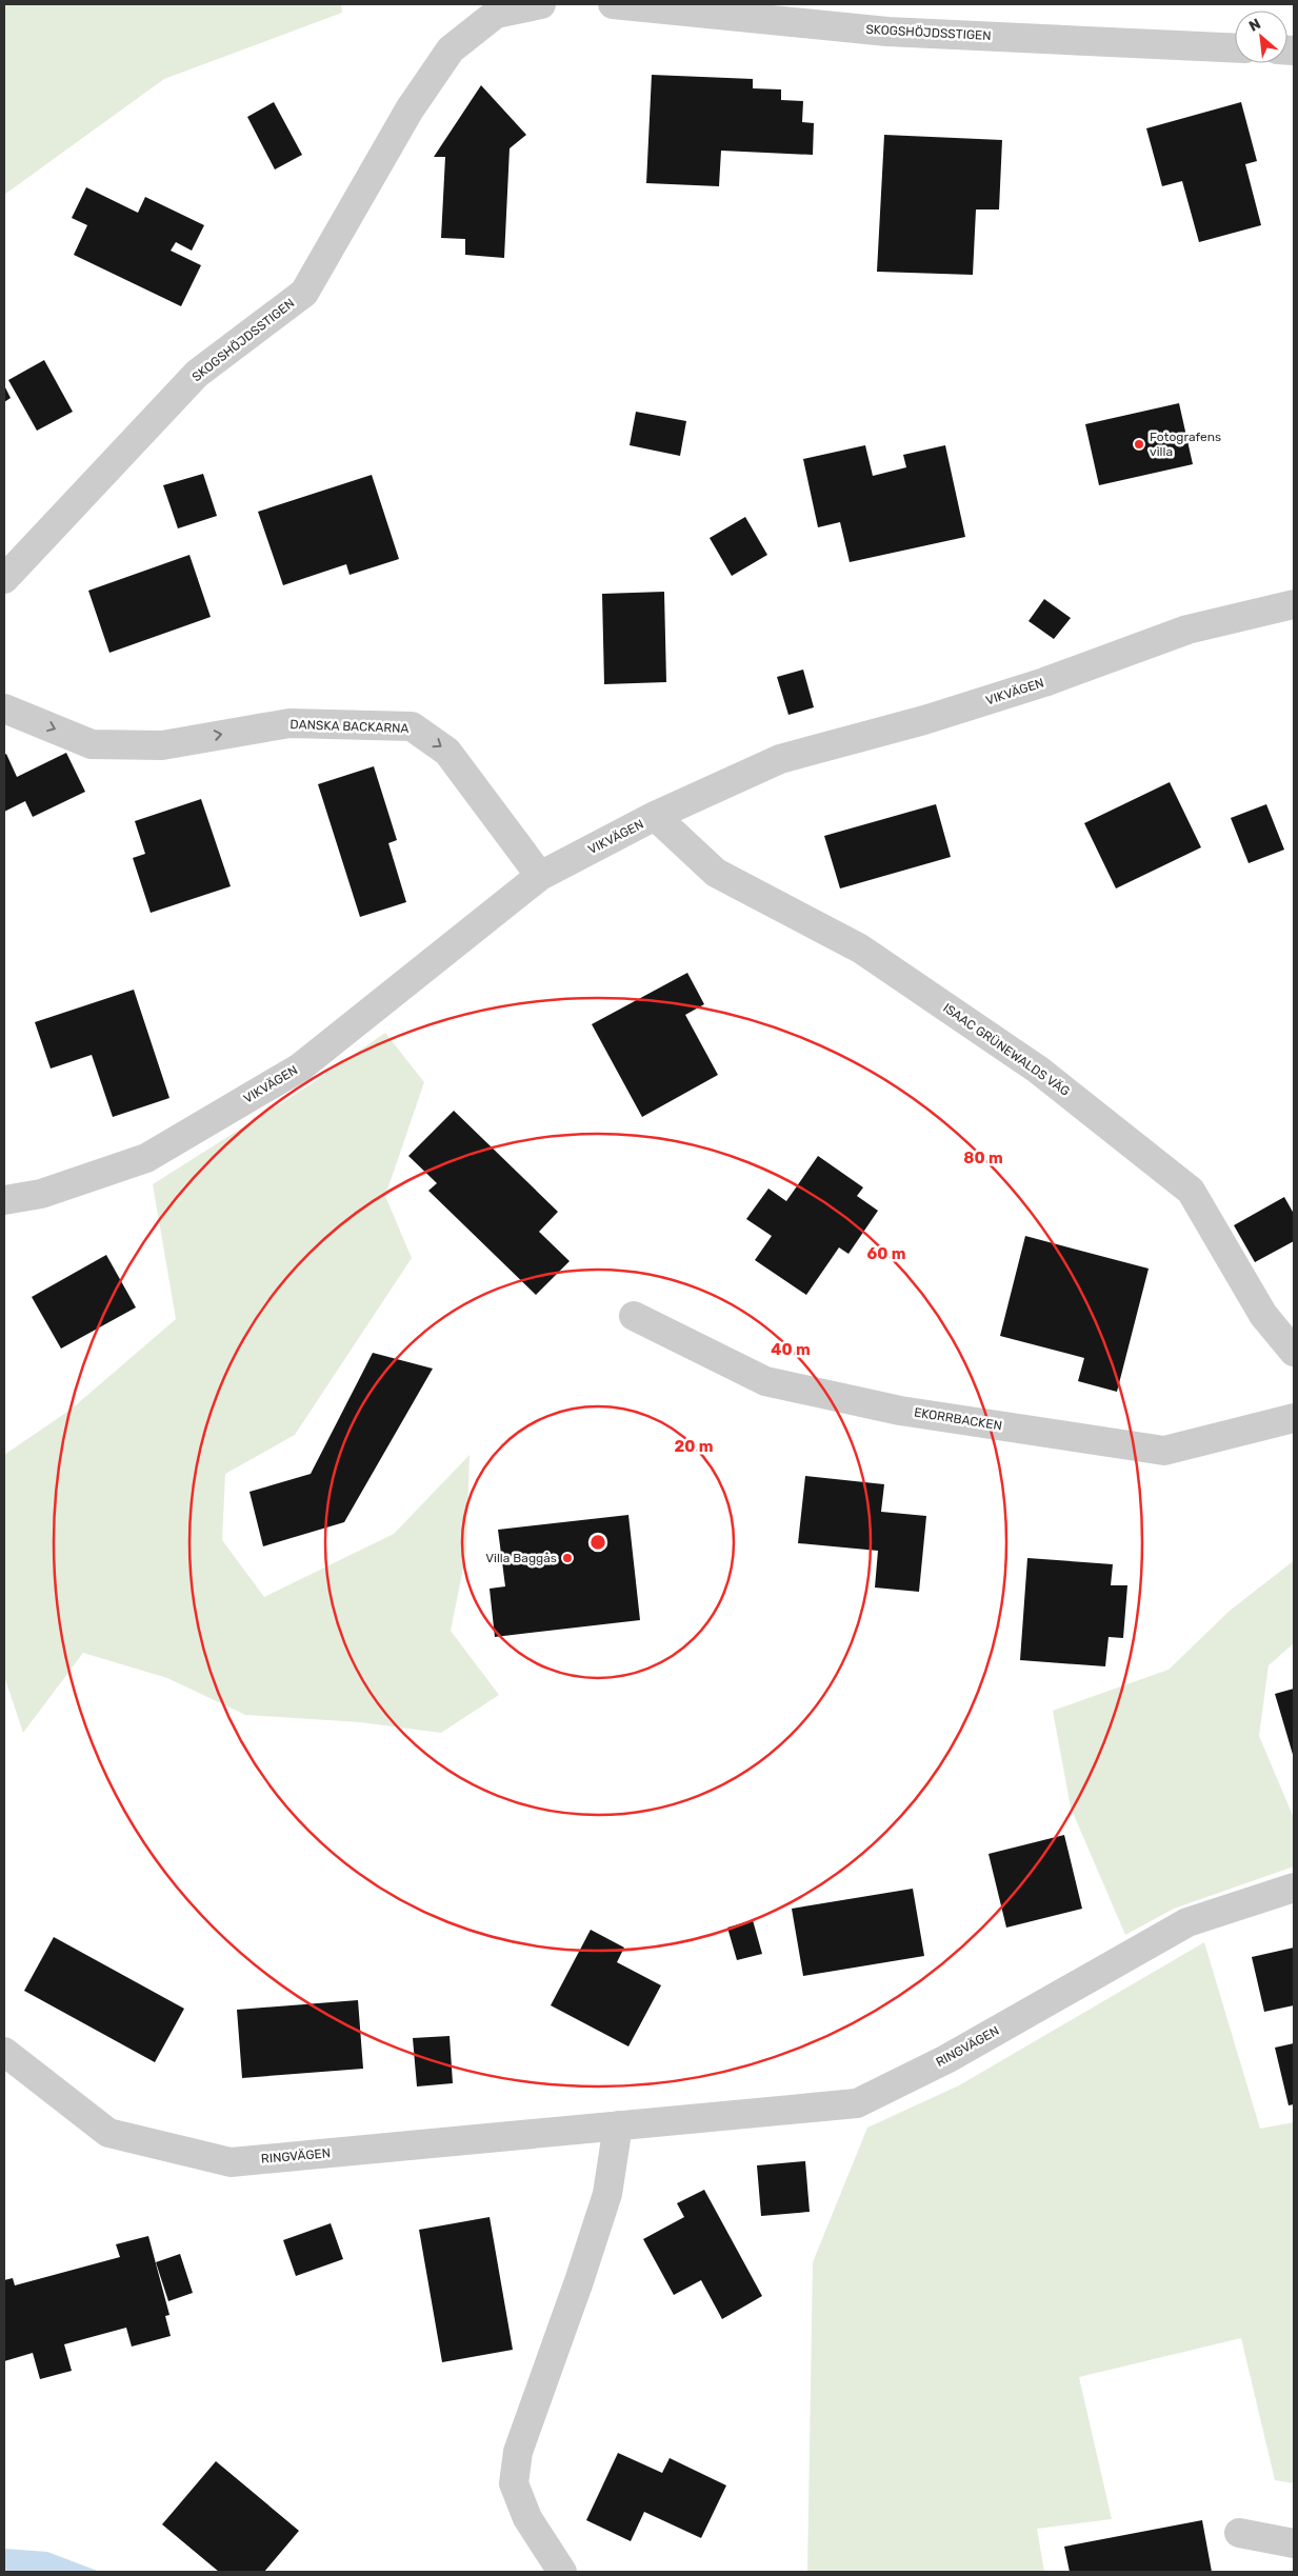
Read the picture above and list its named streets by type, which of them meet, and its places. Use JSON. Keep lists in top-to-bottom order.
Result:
{
  "streets": {
    "street": [
      "SKOGSHÖJDSSTIGEN",
      "VIKVÄGEN",
      "DANSKA BACKARNA",
      "ISAAC GRÜNEWALDS VÄG",
      "EKORRBACKEN",
      "RINGVÄGEN"
    ]
  },
  "crossings": [
    ["VIKVÄGEN", "DANSKA BACKARNA"],
    ["VIKVÄGEN", "ISAAC GRÜNEWALDS VÄG"]
  ],
  "one_way": ["DANSKA BACKARNA"],
  "places": ["Fotografens villa", "Villa Baggås"],
  "north": "top left",
  "rings": [
    "80 m",
    "60 m",
    "40 m",
    "20 m"
  ]
}
